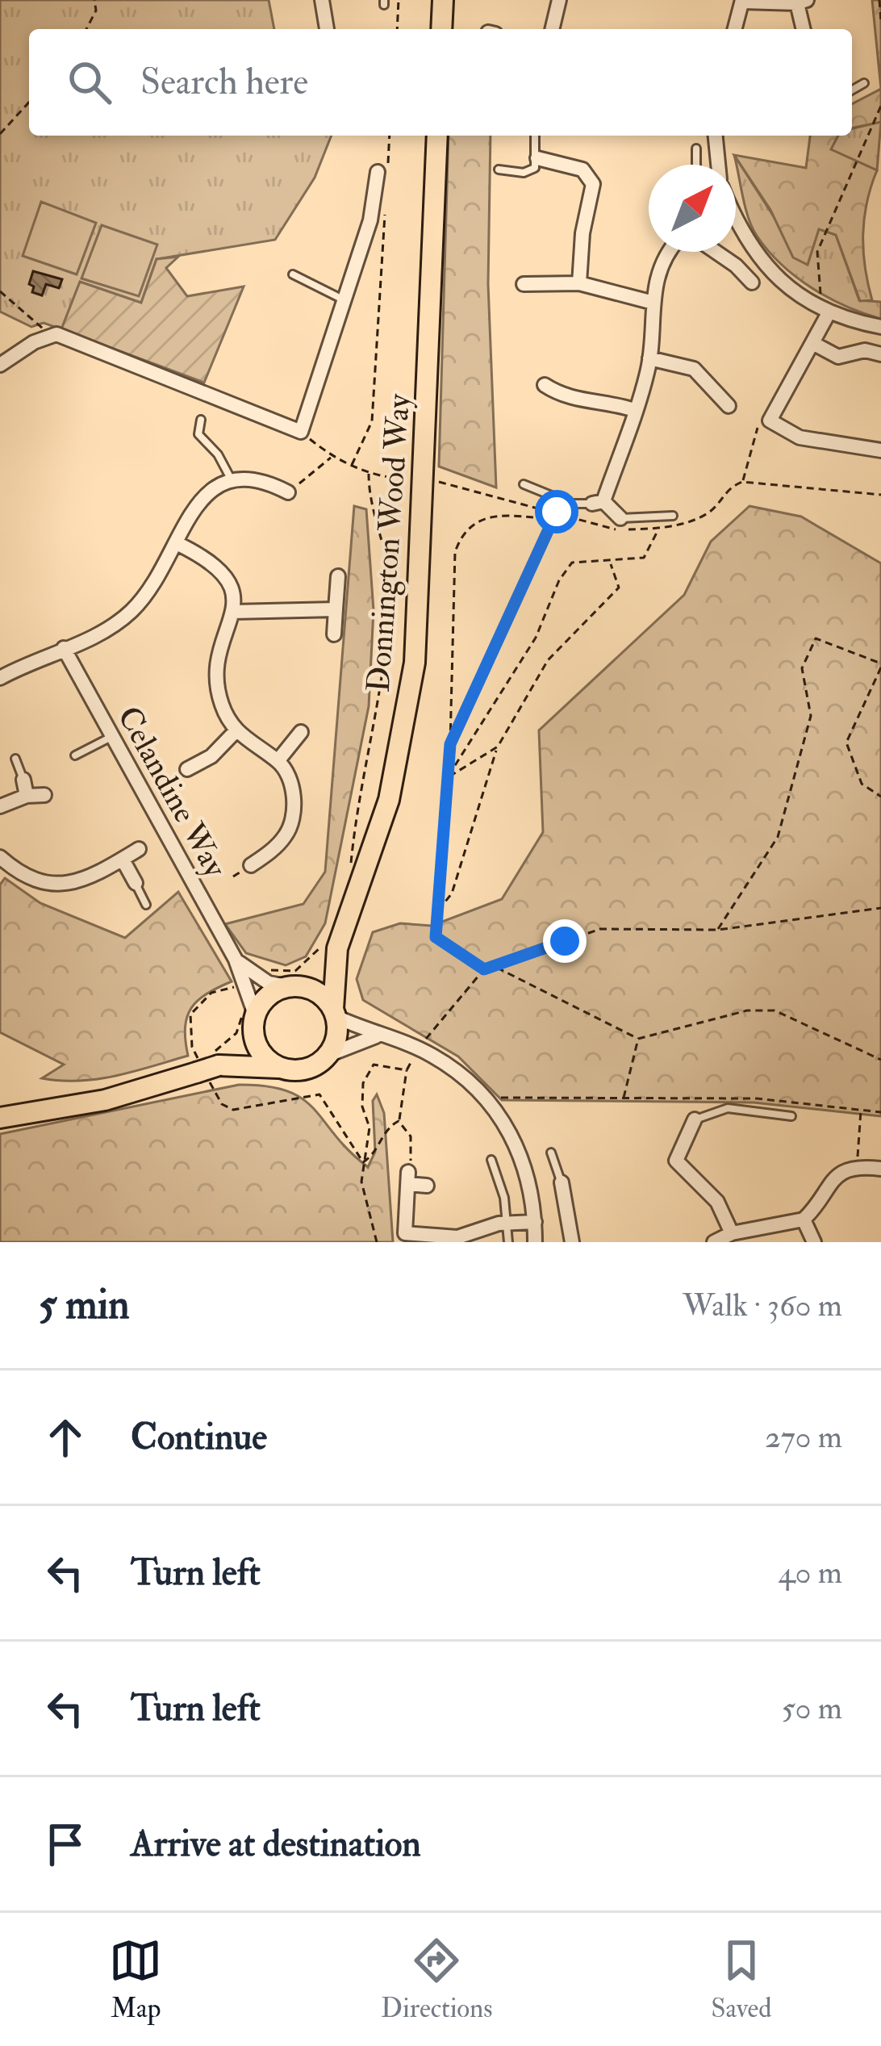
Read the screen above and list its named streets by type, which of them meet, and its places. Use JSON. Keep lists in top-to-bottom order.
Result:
{
  "streets": {
    "main road": ["Donnington Wood Way"],
    "street": ["Celandine Way"]
  },
  "crossings": [
    ["Donnington Wood Way", "Celandine Way"]
  ],
  "north": "top right",
  "page": {
    "search": "Search here",
    "heading": ["5 min", "Walk · 360 m"],
    "list": [
      ["Continue", "270 m"],
      ["Turn left", "40 m"],
      ["Turn left", "50 m"],
      "Arrive at destination"
    ],
    "nav": ["Map", "Directions", "Saved"]
  }
}
